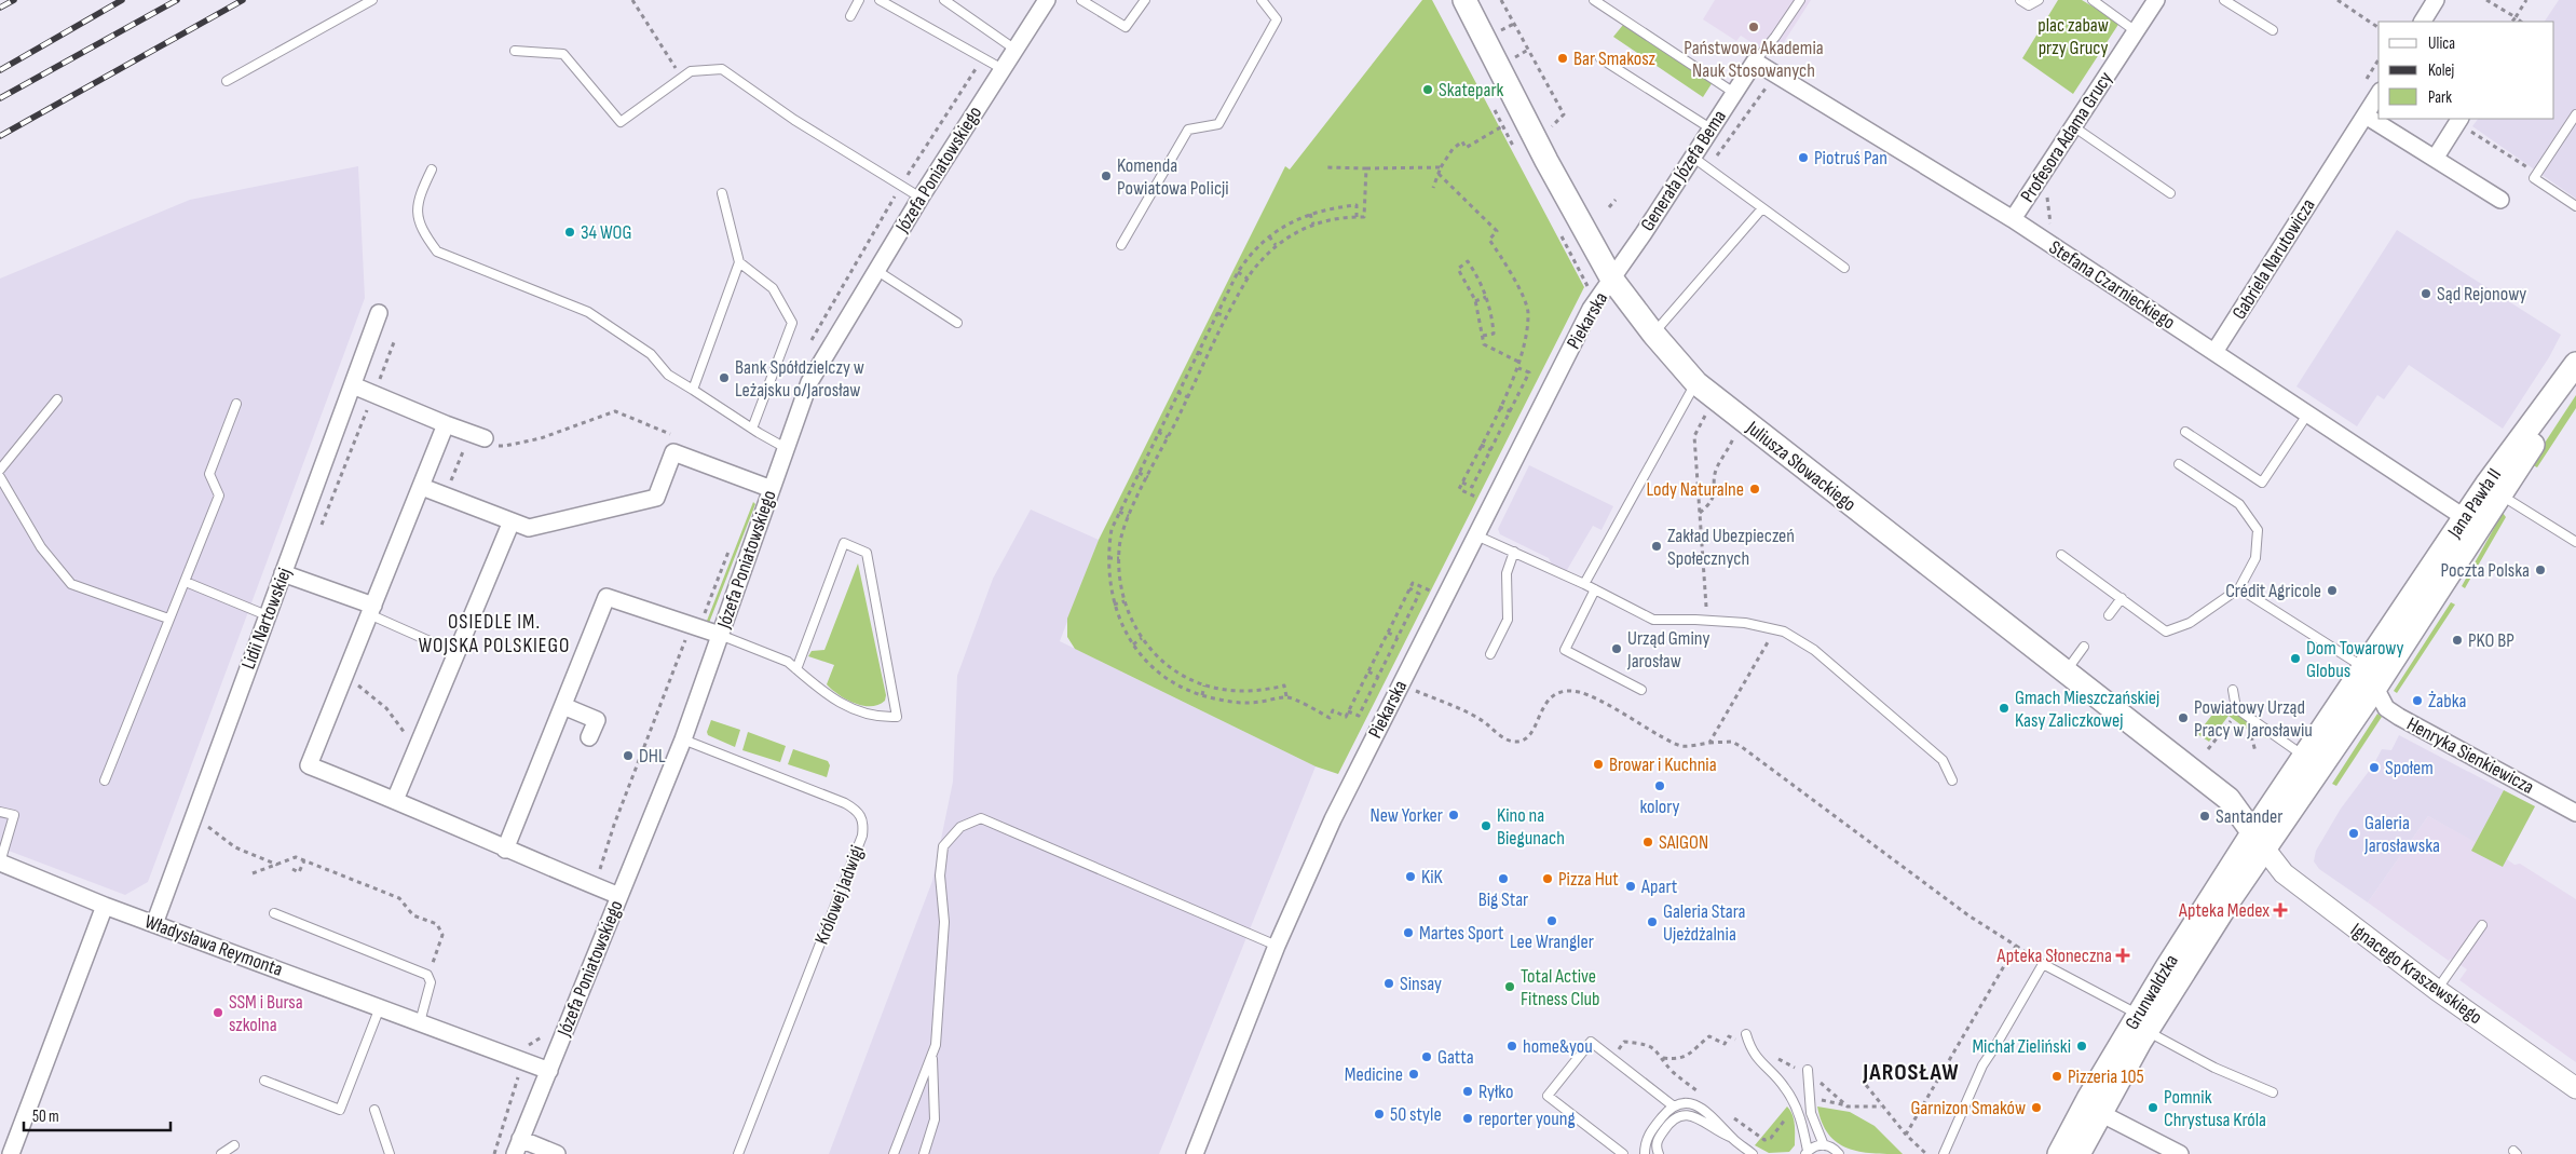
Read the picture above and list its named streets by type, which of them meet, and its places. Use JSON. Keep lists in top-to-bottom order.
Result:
{
  "streets": {
    "main road": ["Juliusza Słowackiego", "Jana Pawła II", "Grunwaldzka"],
    "street": [
      "Profesora Adama Grucy",
      "Józefa Poniatowskiego",
      "Generała Józefa Bema",
      "Gabriela Narutowicza",
      "Stefana Czarnieckiego",
      "Piekarska",
      "Lidii Nartowskiej",
      "Henryka Sienkiewicza",
      "Władysława Reymonta",
      "Ignacego Kraszewskiego"
    ],
    "lane": ["Królowej Jadwigi"]
  },
  "crossings": [
    ["Profesora Adama Grucy", "Stefana Czarnieckiego"],
    ["Józefa Poniatowskiego", "Królowej Jadwigi"],
    ["Józefa Poniatowskiego", "Władysława Reymonta"],
    ["Generała Józefa Bema", "Stefana Czarnieckiego"],
    ["Generała Józefa Bema", "Piekarska"],
    ["Generała Józefa Bema", "Juliusza Słowackiego"],
    ["Gabriela Narutowicza", "Stefana Czarnieckiego"],
    ["Stefana Czarnieckiego", "Jana Pawła II"],
    ["Piekarska", "Juliusza Słowackiego"],
    ["Juliusza Słowackiego", "Jana Pawła II"],
    ["Juliusza Słowackiego", "Ignacego Kraszewskiego"],
    ["Juliusza Słowackiego", "Grunwaldzka"],
    ["Jana Pawła II", "Henryka Sienkiewicza"],
    ["Jana Pawła II", "Ignacego Kraszewskiego"],
    ["Jana Pawła II", "Grunwaldzka"],
    ["Lidii Nartowskiej", "Władysława Reymonta"],
    ["Ignacego Kraszewskiego", "Grunwaldzka"]
  ],
  "districts": ["OSIEDLE IM. WOJSKA POLSKIEGO", "JAROSŁAW"],
  "parks": ["plac zabaw przy Grucy"],
  "places": {
    "other": [
      "Państwowa Akademia Nauk Stosowanych",
      "Bar Smakosz",
      "Skatepark",
      "Piotruś Pan",
      "Komenda Powiatowa Policji",
      "34 WOG",
      "Sąd Rejonowy",
      "Bank Spółdzielczy w Leżajsku o/Jarosław",
      "Lody Naturalne",
      "Zakład Ubezpieczeń Społecznych",
      "Poczta Polska",
      "Crédit Agricole",
      "PKO BP",
      "Urząd Gminy Jarosław",
      "Dom Towarowy Globus",
      "Żabka",
      "Gmach Mieszczańskiej Kasy Zaliczkowej",
      "Powiatowy Urząd Pracy w Jarosławiu",
      "DHL",
      "Browar i Kuchnia",
      "Społem",
      "kolory",
      "New Yorker",
      "Santander",
      "Kino na Biegunach",
      "Galeria Jarosławska",
      "SAIGON",
      "KiK",
      "Big Star",
      "Pizza Hut",
      "Apart",
      "Lee Wrangler",
      "Galeria Stara Ujeżdżalnia",
      "Martes Sport",
      "Sinsay",
      "Total Active Fitness Club",
      "SSM i Bursa szkolna",
      "home&you",
      "Michał Zieliński",
      "Gatta",
      "Medicine",
      "Pizzeria 105",
      "Ryłko",
      "Garnizon Smaków",
      "Pomnik Chrystusa Króla",
      "50 style",
      "reporter young"
    ],
    "health": ["Apteka Medex", "Apteka Słoneczna"]
  },
  "legend": ["Ulica", "Kolej", "Park"],
  "scale_bar": "50 m"
}
